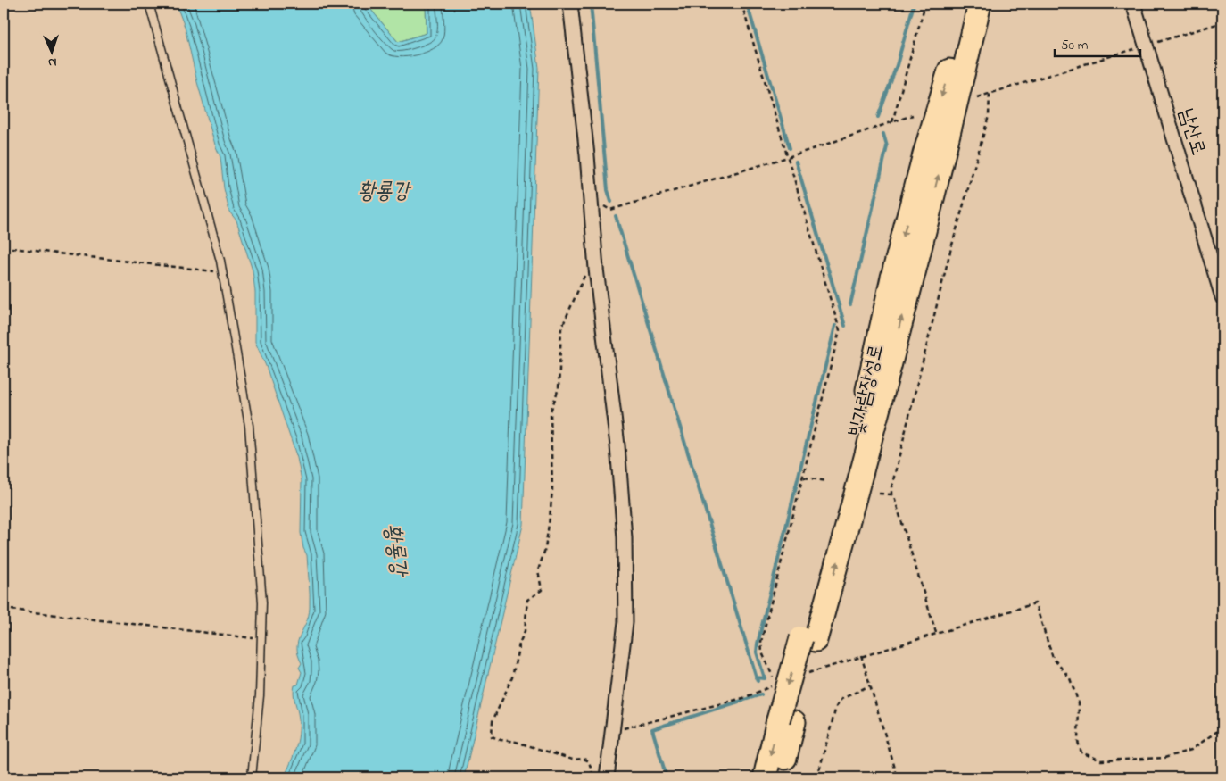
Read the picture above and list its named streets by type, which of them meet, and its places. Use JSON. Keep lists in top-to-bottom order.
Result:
{
  "streets": {
    "highway": ["빛가람장성로"],
    "street": ["남산로"]
  },
  "water": ["황룡강"],
  "scale_bar": "50 m",
  "north": "bottom"
}
